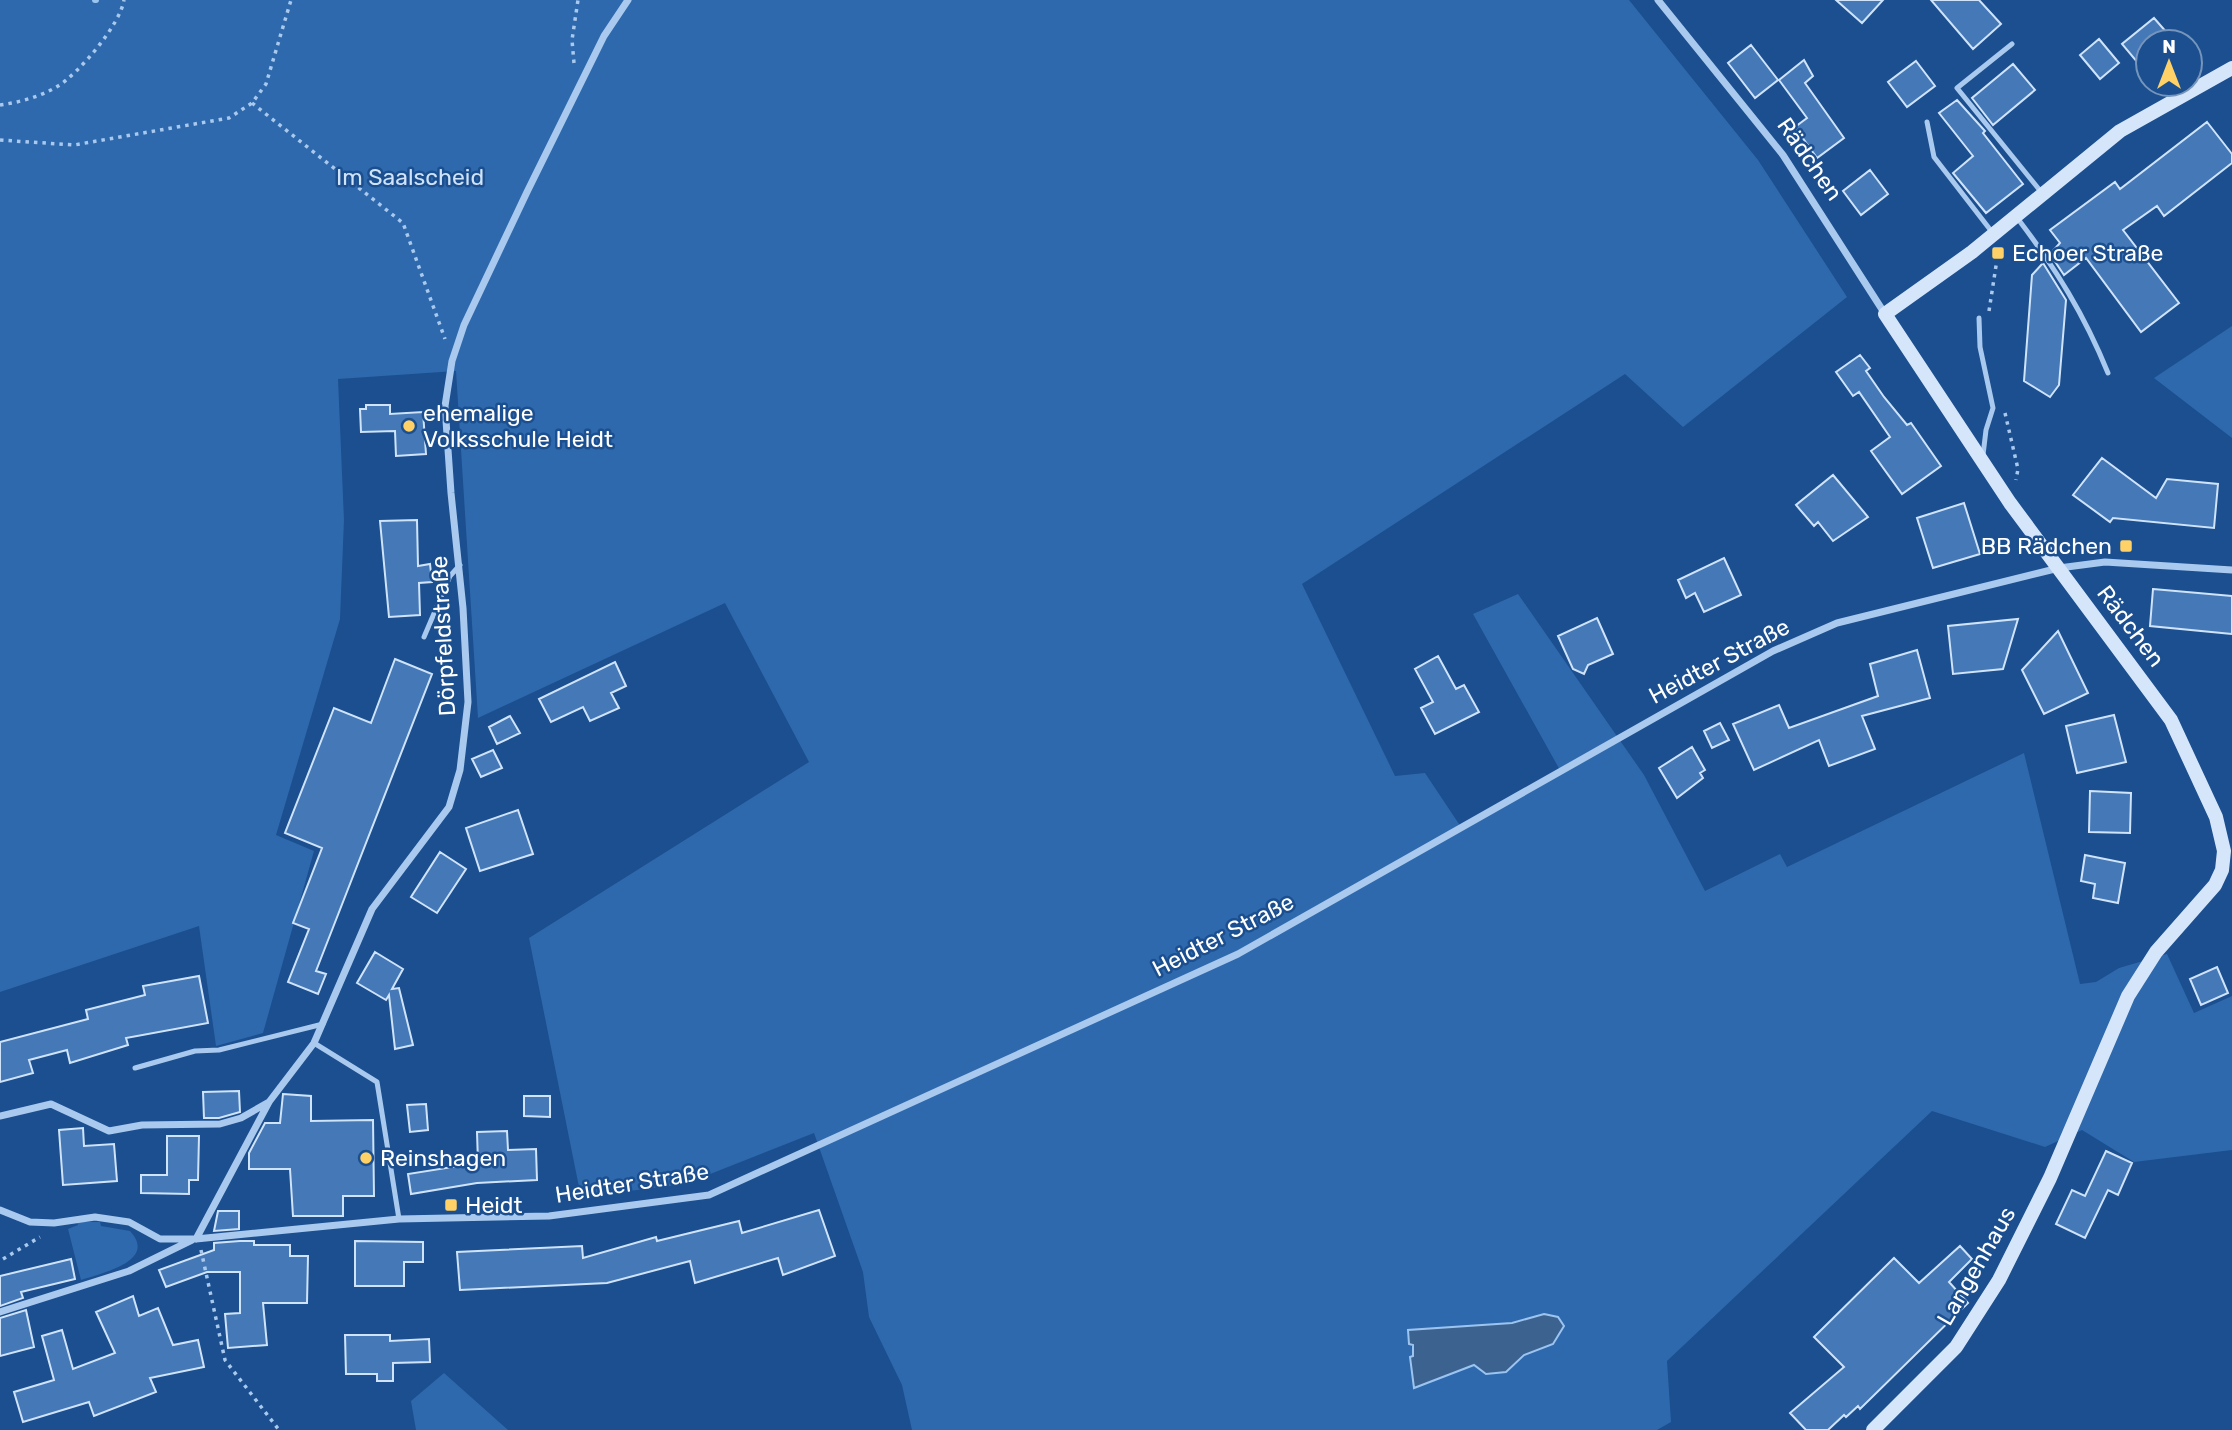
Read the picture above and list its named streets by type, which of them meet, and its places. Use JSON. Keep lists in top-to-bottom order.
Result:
{
  "streets": {
    "street": [
      "Rädchen",
      "Dörpfeldstraße",
      "Heidter Straße",
      "Langenhaus"
    ]
  },
  "crossings": [
    ["Rädchen", "Heidter Straße"],
    ["Rädchen", "Langenhaus"],
    ["Dörpfeldstraße", "Heidter Straße"]
  ],
  "parks": ["Im Saalscheid"],
  "places": {
    "transit": ["Echoer Straße", "BB Rädchen", "Heidt"],
    "other": ["ehemalige Volksschule Heidt", "Reinshagen"]
  },
  "north": "top"
}
